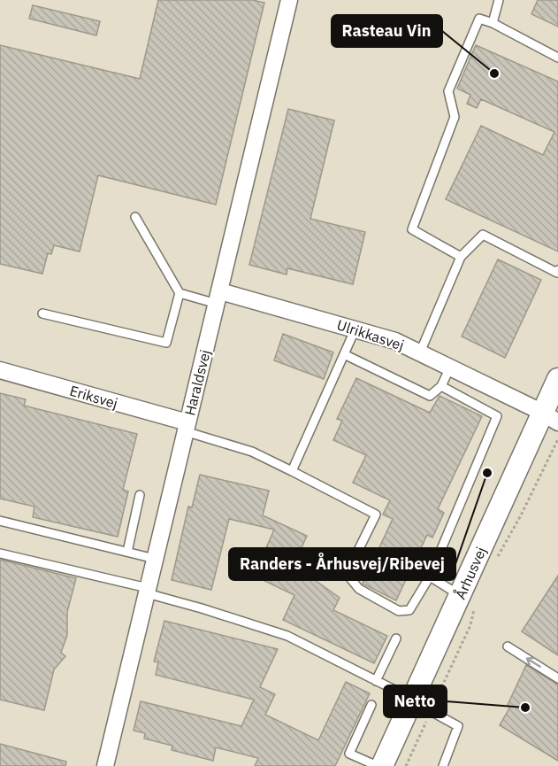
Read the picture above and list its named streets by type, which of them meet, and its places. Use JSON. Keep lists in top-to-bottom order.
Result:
{
  "streets": {
    "main road": ["Århusvej"],
    "street": ["Ulrikkasvej", "Haraldsvej", "Eriksvej"]
  },
  "crossings": [
    ["Ulrikkasvej", "Haraldsvej"],
    ["Ulrikkasvej", "Århusvej"],
    ["Haraldsvej", "Eriksvej"]
  ],
  "places": ["Rasteau Vin", "Randers - Århusvej/Ribevej", "Netto"]
}
